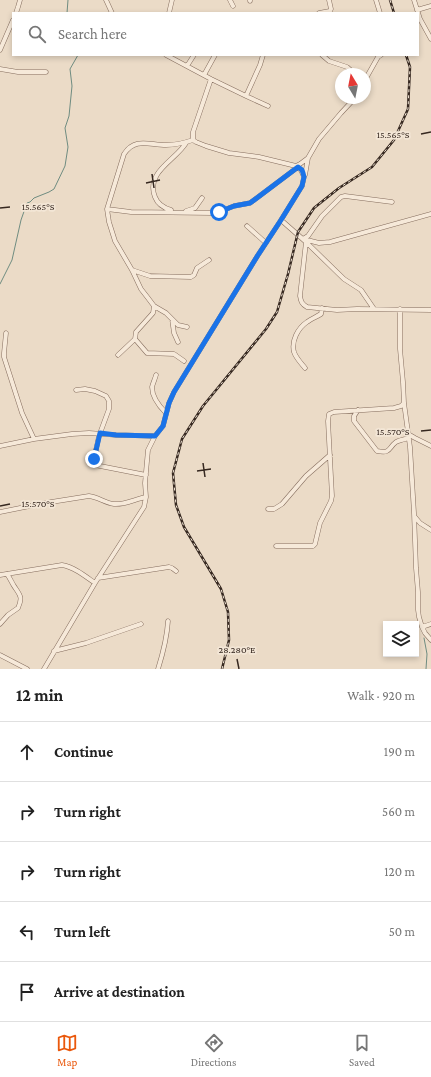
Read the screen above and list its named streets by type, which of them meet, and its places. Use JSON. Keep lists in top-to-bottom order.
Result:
{
  "north": "top",
  "page": {
    "search": "Search here",
    "heading": ["12 min", "Walk · 920 m"],
    "list": [
      ["Continue", "190 m"],
      ["Turn right", "560 m"],
      ["Turn right", "120 m"],
      ["Turn left", "50 m"],
      "Arrive at destination"
    ],
    "nav": ["Map", "Directions", "Saved"]
  },
  "coordinates": ["15.565°S", "15.570°S", "28.280°E"]
}
